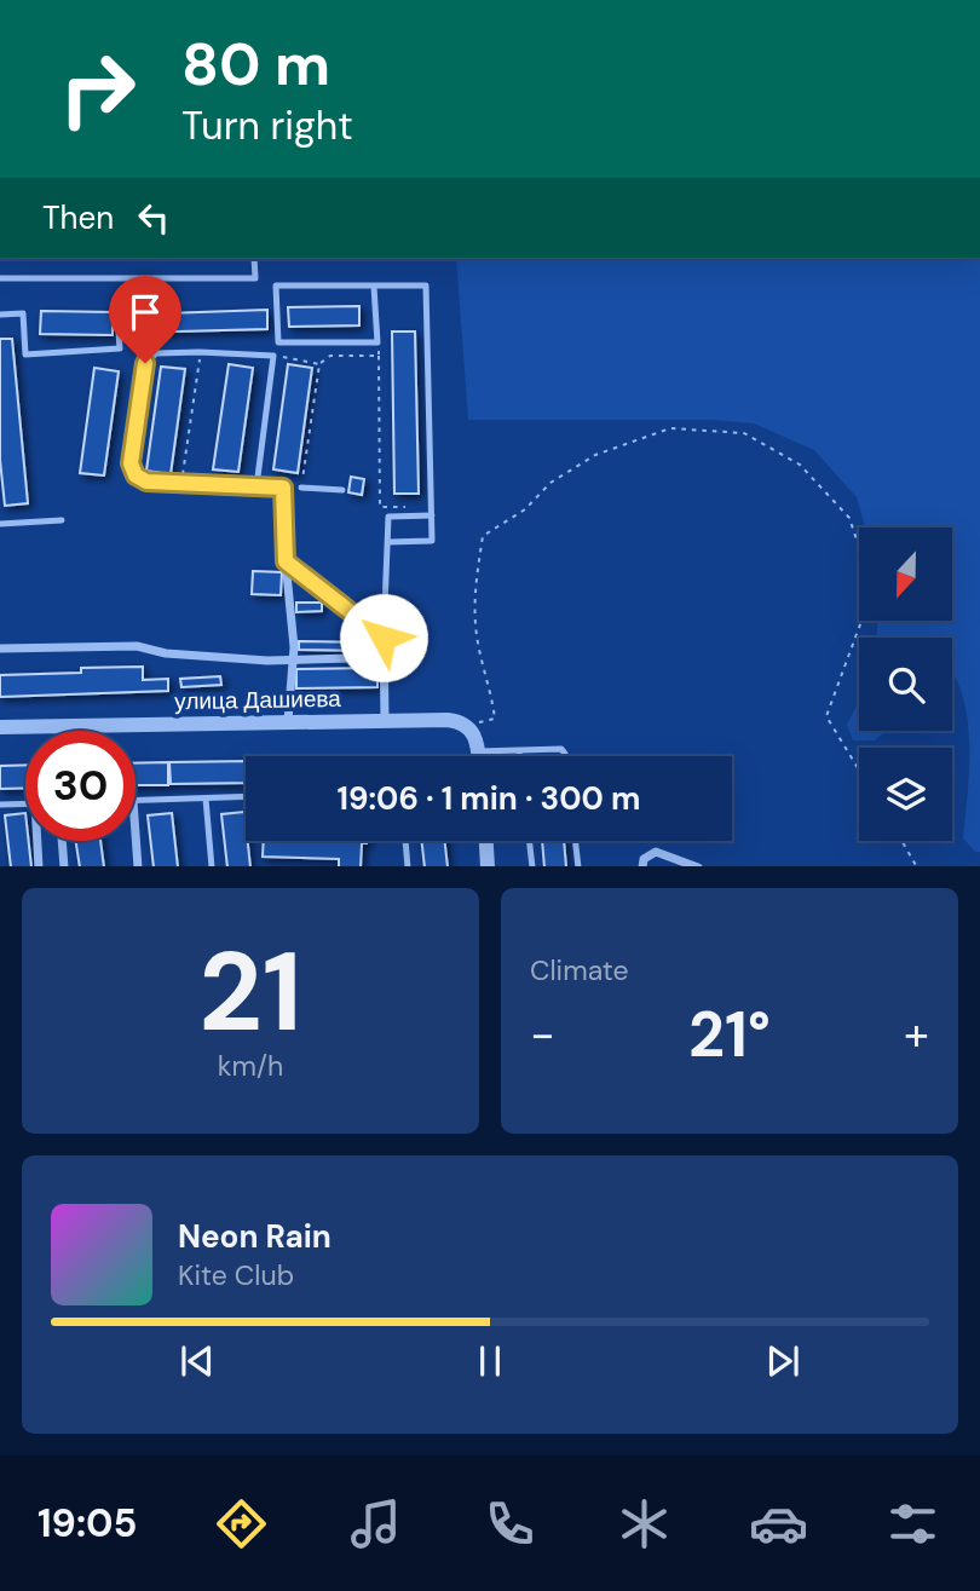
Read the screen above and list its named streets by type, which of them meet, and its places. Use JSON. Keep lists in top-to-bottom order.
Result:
{
  "streets": {
    "street": ["улица Дашиева"]
  },
  "north": "bottom",
  "page": {
    "turn": ["80 m", "Turn right"],
    "then": "Then",
    "limit": "30",
    "trip": "19:06 · 1 min · 300 m",
    "tile": [
      ["21", "km/h"],
      "Climate"
    ],
    "heat": ["−", "21°", "+"],
    "song": ["Neon Rain", "Kite Club"],
    "tabs": "19:05"
  }
}
